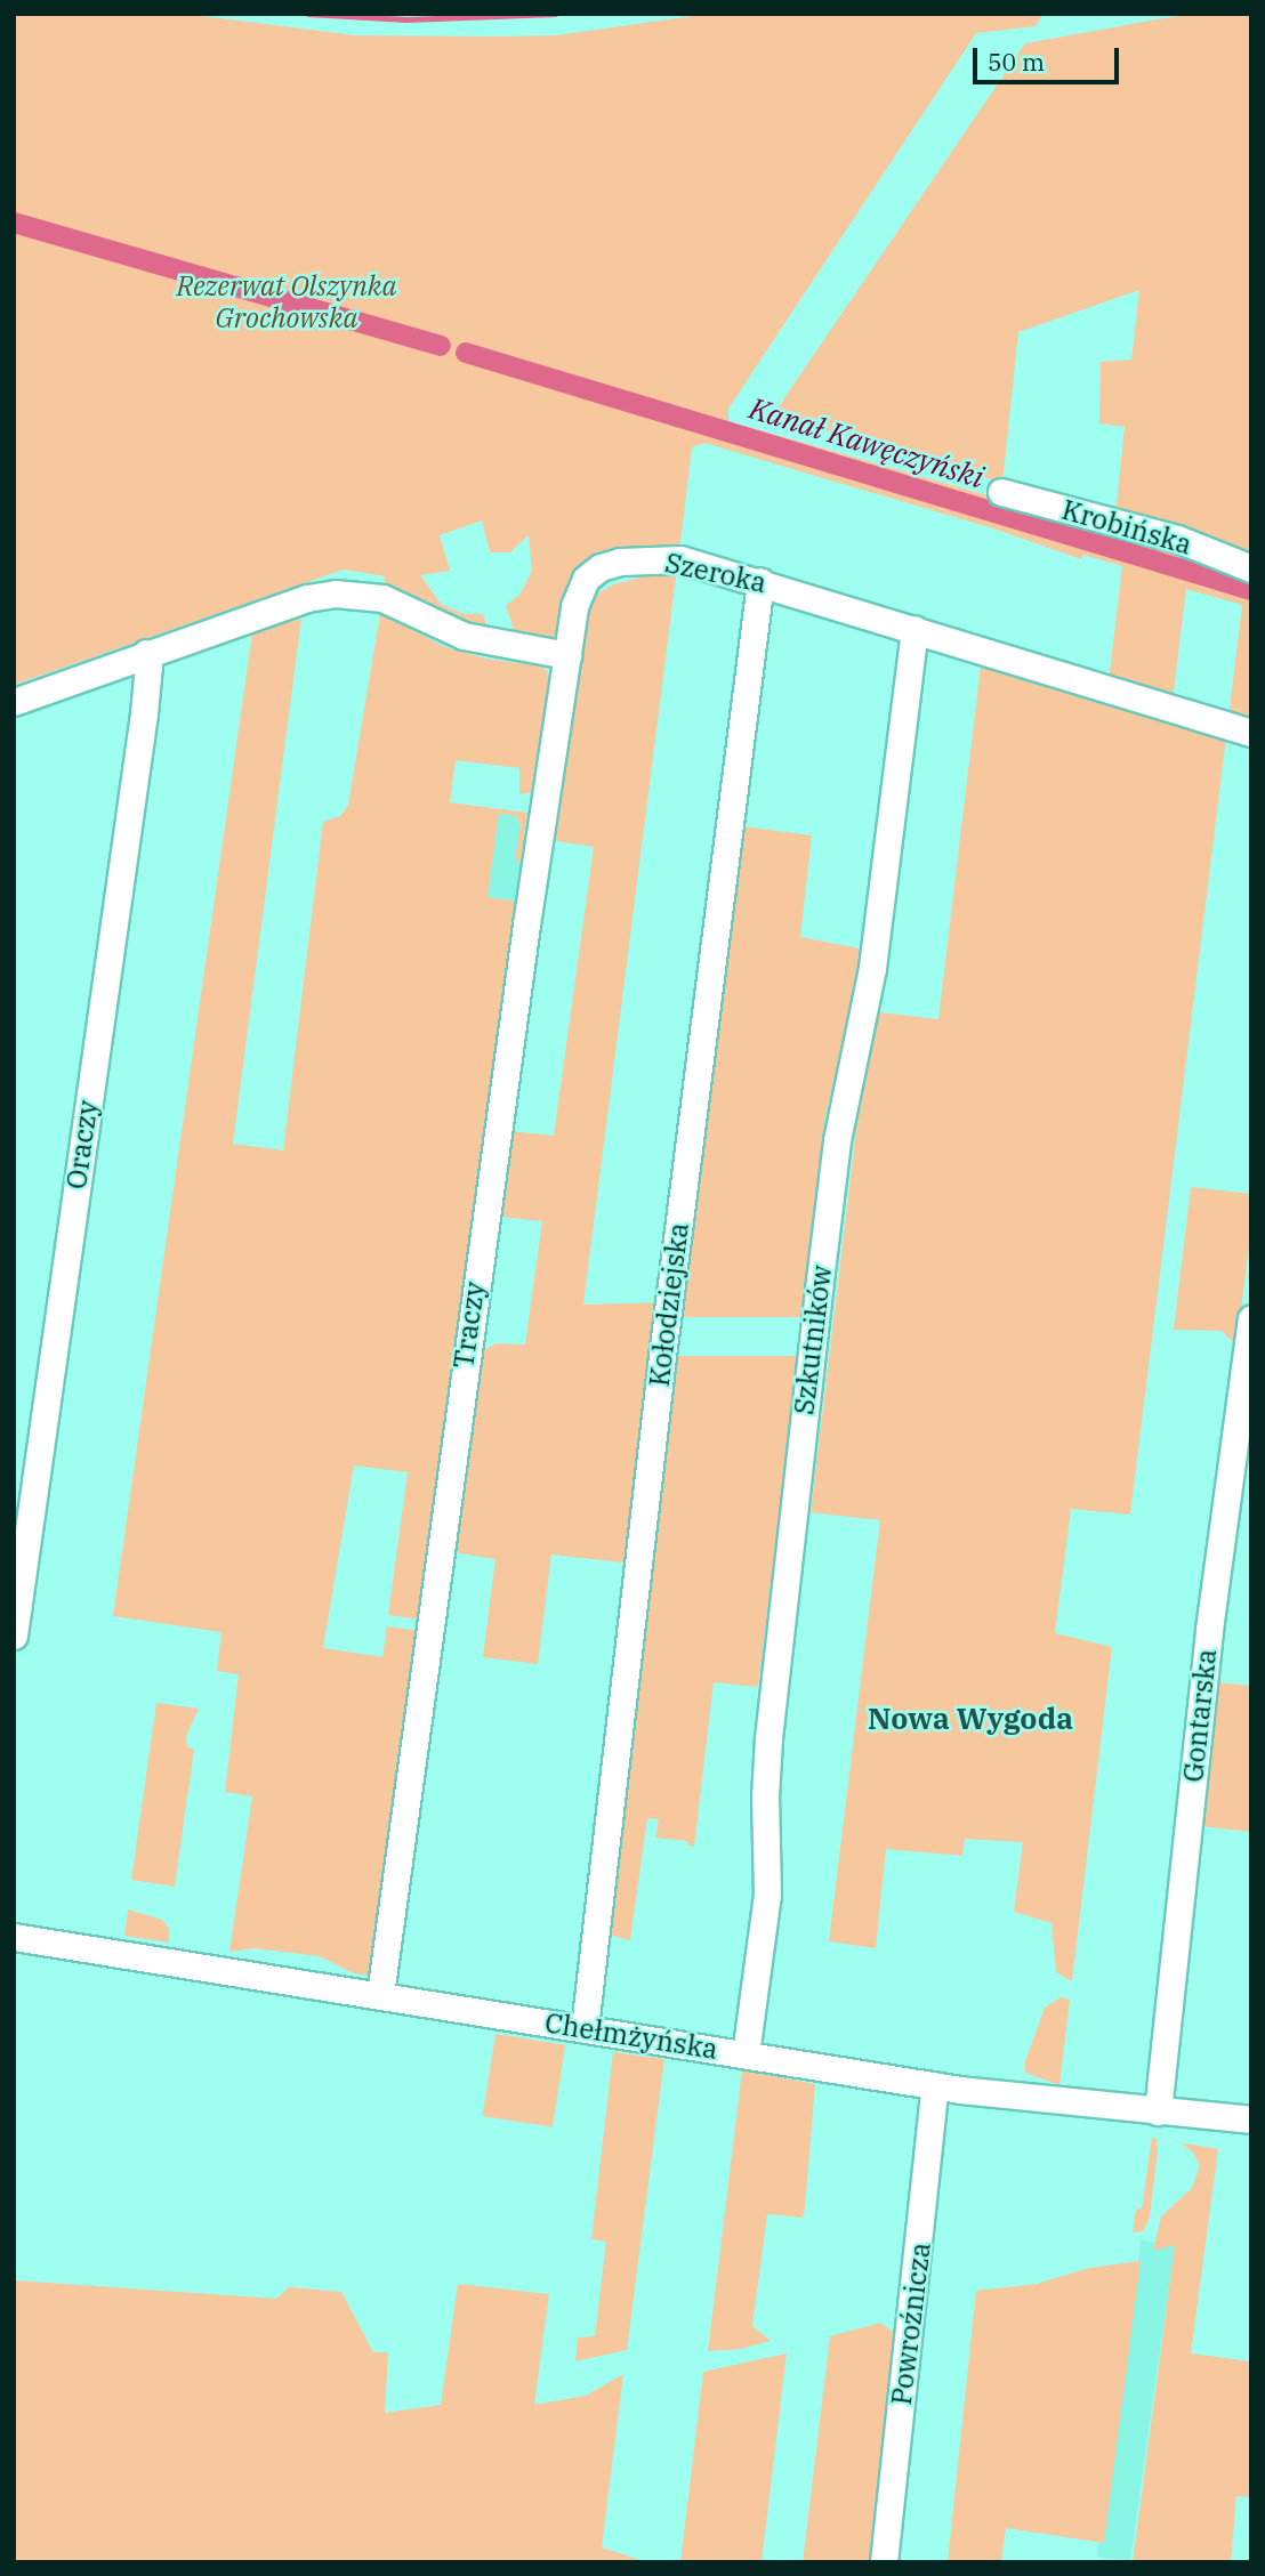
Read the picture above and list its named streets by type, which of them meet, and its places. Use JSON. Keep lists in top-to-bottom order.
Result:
{
  "streets": {
    "street": [
      "Krobińska",
      "Szeroka",
      "Oraczy",
      "Kołodziejska",
      "Traczy",
      "Szkutników",
      "Gontarska",
      "Chełmżyńska",
      "Powroźnicza"
    ]
  },
  "crossings": [
    ["Szeroka", "Kołodziejska"],
    ["Szeroka", "Traczy"],
    ["Szeroka", "Szkutników"],
    ["Kołodziejska", "Chełmżyńska"],
    ["Traczy", "Chełmżyńska"],
    ["Szkutników", "Chełmżyńska"],
    ["Gontarska", "Chełmżyńska"],
    ["Chełmżyńska", "Powroźnicza"]
  ],
  "districts": ["Nowa Wygoda"],
  "water": ["Kanał Kawęczyński"],
  "parks": ["Rezerwat Olszynka Grochowska"],
  "scale_bar": "50 m"
}
